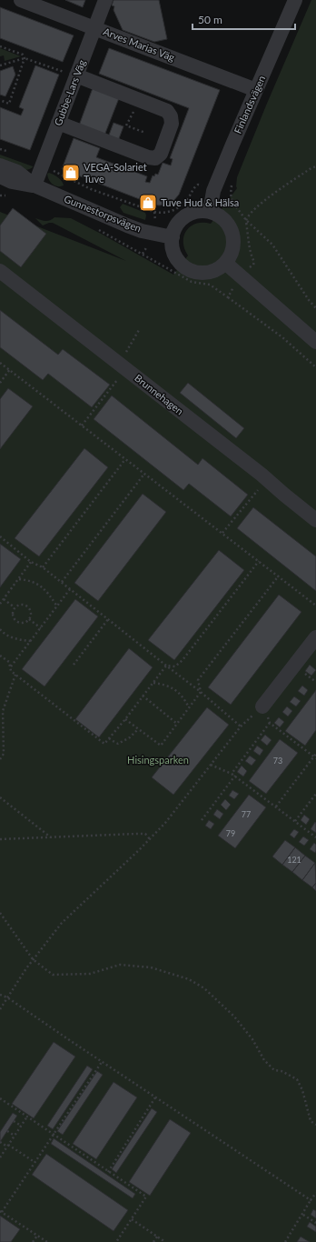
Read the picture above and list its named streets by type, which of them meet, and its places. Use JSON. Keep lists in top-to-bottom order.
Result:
{
  "streets": {
    "street": [
      "Arves Marias Väg",
      "Gubbe-Lars Väg",
      "Finlandsvägen",
      "Gunnestorpsvägen",
      "Brunnehagen"
    ]
  },
  "crossings": [
    ["Arves Marias Väg", "Gubbe-Lars Väg"],
    ["Arves Marias Väg", "Finlandsvägen"],
    ["Gubbe-Lars Väg", "Gunnestorpsvägen"],
    ["Finlandsvägen", "Gunnestorpsvägen"]
  ],
  "parks": ["Hisingsparken"],
  "places": {
    "shop": ["VEGA-Solariet Tuve", "Tuve Hud & Hälsa"]
  },
  "house_numbers": [
    "73",
    "77",
    "79",
    "121"
  ],
  "scale_bar": "50 m"
}
